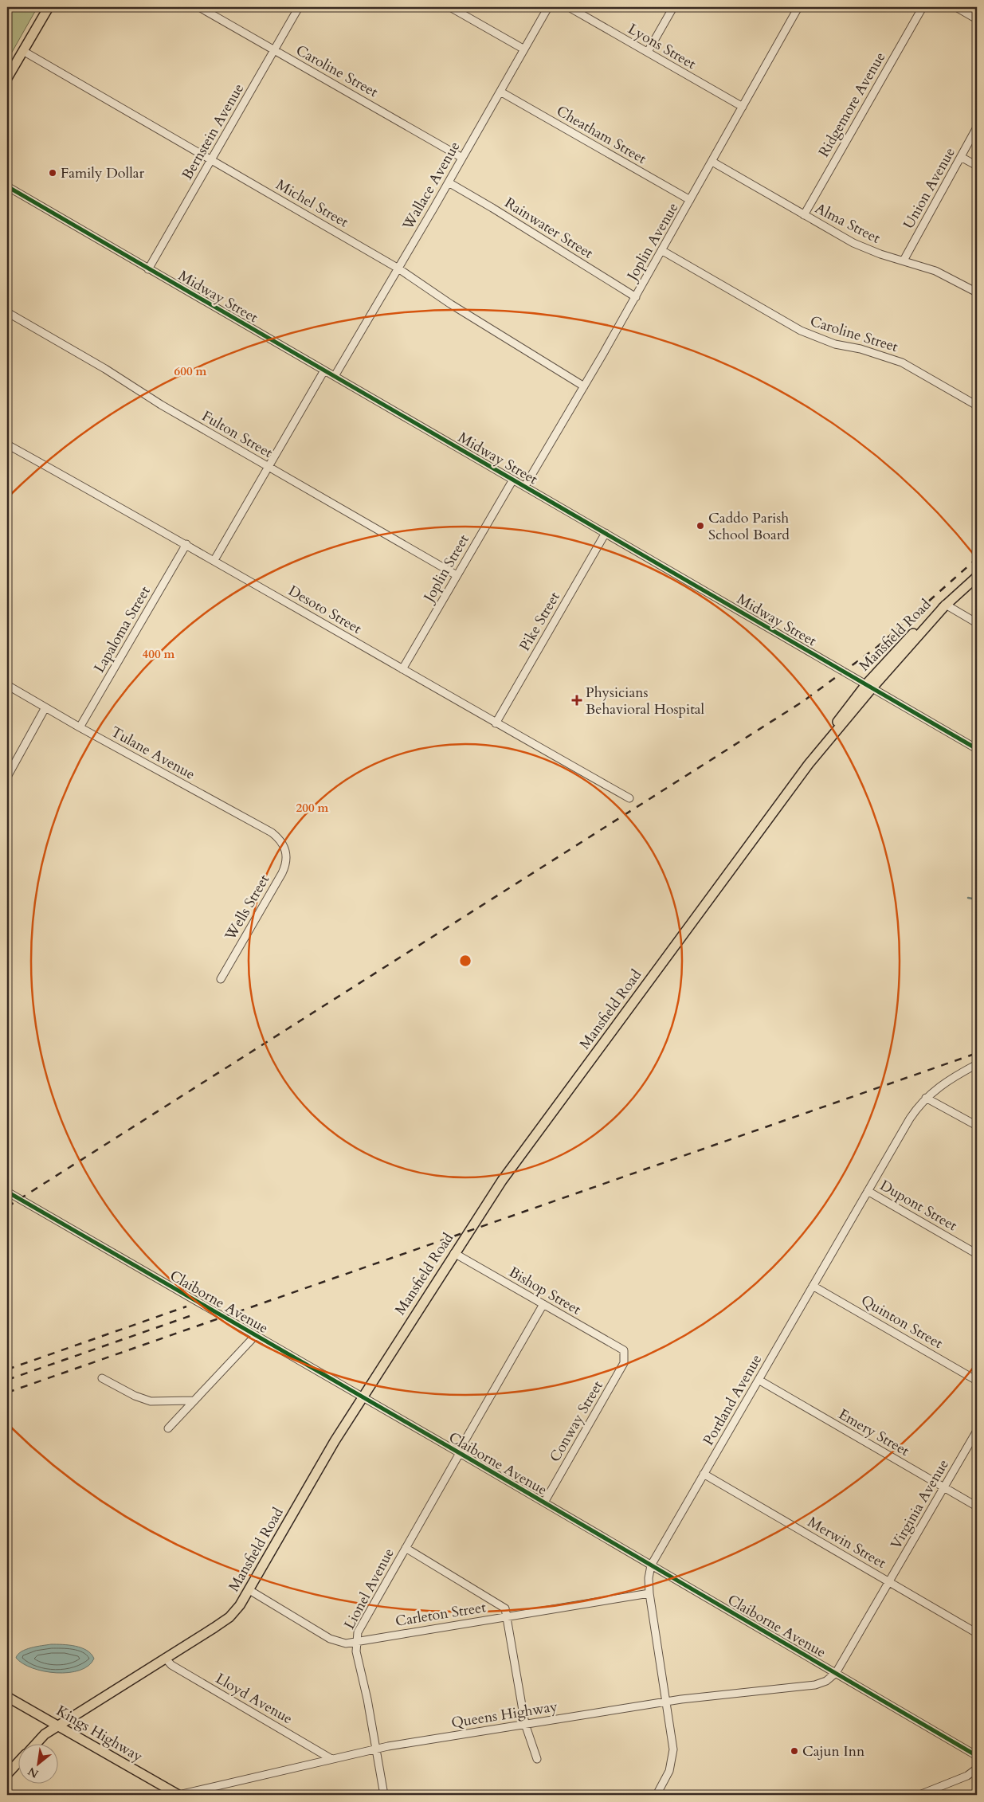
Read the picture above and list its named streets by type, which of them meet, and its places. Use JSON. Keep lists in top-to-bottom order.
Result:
{
  "streets": {
    "main road": ["Mansfield Road", "Kings Highway"],
    "street": [
      "Lyons Street",
      "Caroline Street",
      "Ridgemore Avenue",
      "Bernstein Avenue",
      "Cheatham Street",
      "Wallace Avenue",
      "Union Avenue",
      "Michel Street",
      "Alma Street",
      "Rainwater Street",
      "Joplin Avenue",
      "Midway Street",
      "Fulton Street",
      "Joplin Street",
      "Desoto Street",
      "Pike Street",
      "Lapaloma Street",
      "Tulane Avenue",
      "Wells Street",
      "Dupont Street",
      "Bishop Street",
      "Claiborne Avenue",
      "Quinton Street",
      "Portland Avenue",
      "Conway Street",
      "Emery Street",
      "Virginia Avenue",
      "Merwin Street",
      "Lionel Avenue",
      "Carleton Street",
      "Lloyd Avenue",
      "Queens Highway"
    ]
  },
  "crossings": [
    ["Lyons Street", "Joplin Avenue"],
    ["Caroline Street", "Bernstein Avenue"],
    ["Caroline Street", "Wallace Avenue"],
    ["Caroline Street", "Joplin Avenue"],
    ["Ridgemore Avenue", "Alma Street"],
    ["Bernstein Avenue", "Michel Street"],
    ["Bernstein Avenue", "Midway Street"],
    ["Cheatham Street", "Wallace Avenue"],
    ["Cheatham Street", "Joplin Avenue"],
    ["Wallace Avenue", "Michel Street"],
    ["Wallace Avenue", "Rainwater Street"],
    ["Wallace Avenue", "Midway Street"],
    ["Union Avenue", "Alma Street"],
    ["Michel Street", "Joplin Avenue"],
    ["Alma Street", "Joplin Avenue"],
    ["Rainwater Street", "Joplin Avenue"],
    ["Joplin Avenue", "Midway Street"],
    ["Midway Street", "Joplin Street"],
    ["Midway Street", "Pike Street"],
    ["Midway Street", "Mansfield Road"],
    ["Fulton Street", "Joplin Street"],
    ["Joplin Street", "Desoto Street"],
    ["Desoto Street", "Pike Street"],
    ["Desoto Street", "Lapaloma Street"],
    ["Lapaloma Street", "Tulane Avenue"],
    ["Mansfield Road", "Bishop Street"],
    ["Mansfield Road", "Claiborne Avenue"],
    ["Mansfield Road", "Carleton Street"],
    ["Mansfield Road", "Lloyd Avenue"],
    ["Mansfield Road", "Kings Highway"],
    ["Tulane Avenue", "Wells Street"],
    ["Dupont Street", "Portland Avenue"],
    ["Bishop Street", "Conway Street"],
    ["Bishop Street", "Lionel Avenue"],
    ["Claiborne Avenue", "Portland Avenue"],
    ["Claiborne Avenue", "Conway Street"],
    ["Claiborne Avenue", "Virginia Avenue"],
    ["Claiborne Avenue", "Lionel Avenue"],
    ["Claiborne Avenue", "Queens Highway"],
    ["Quinton Street", "Portland Avenue"],
    ["Portland Avenue", "Emery Street"],
    ["Portland Avenue", "Merwin Street"],
    ["Portland Avenue", "Carleton Street"],
    ["Portland Avenue", "Queens Highway"],
    ["Emery Street", "Virginia Avenue"],
    ["Virginia Avenue", "Merwin Street"],
    ["Virginia Avenue", "Queens Highway"],
    ["Lionel Avenue", "Carleton Street"],
    ["Lionel Avenue", "Queens Highway"],
    ["Lloyd Avenue", "Queens Highway"],
    ["Queens Highway", "Kings Highway"]
  ],
  "places": {
    "other": ["Family Dollar", "Caddo Parish School Board", "Cajun Inn"],
    "health": ["Physicians Behavioral Hospital"]
  },
  "north": "bottom left",
  "rings": ["600 m", "400 m", "200 m"]
}
